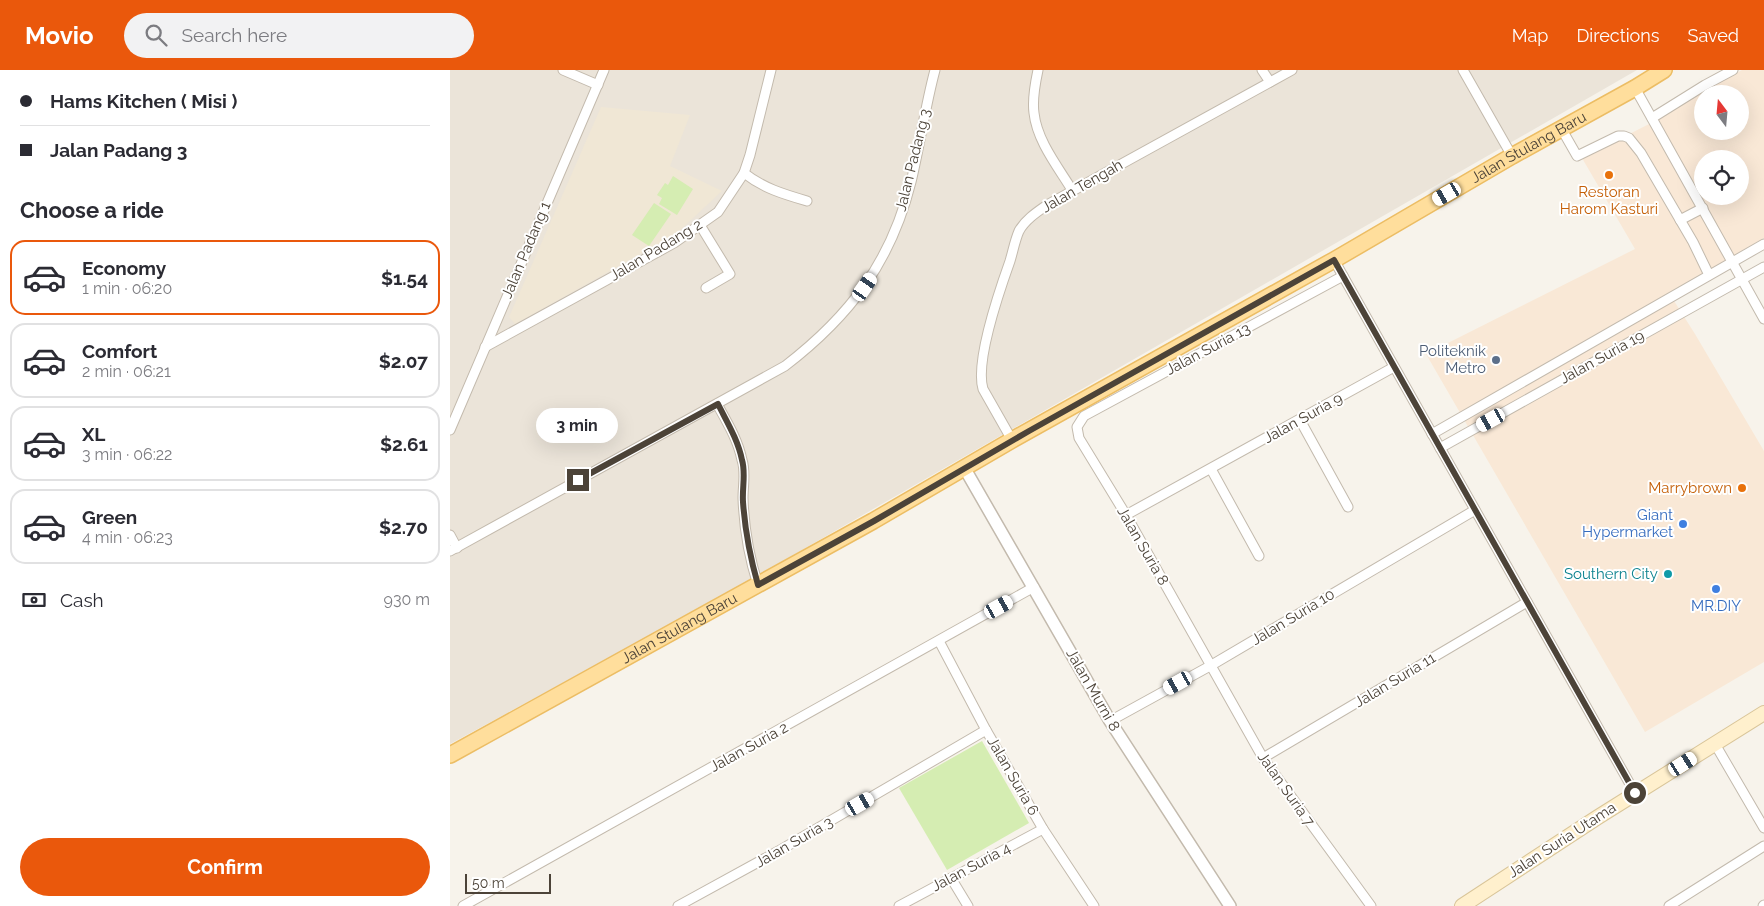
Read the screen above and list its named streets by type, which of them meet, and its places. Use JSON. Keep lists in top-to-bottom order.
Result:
{
  "streets": {
    "main road": ["Jalan Stulang Baru", "Jalan Suria Utama"],
    "street": [
      "Jalan Padang 3",
      "Jalan Tengah",
      "Jalan Padang 1",
      "Jalan Padang 2",
      "Jalan Suria 13",
      "Jalan Suria 19",
      "Jalan Suria 9",
      "Jalan Suria 8",
      "Jalan Suria 10",
      "Jalan Suria 11",
      "Jalan Murni 8",
      "Jalan Suria 2",
      "Jalan Suria 6",
      "Jalan Suria 7",
      "Jalan Suria 3",
      "Jalan Suria 4"
    ]
  },
  "crossings": [
    ["Jalan Stulang Baru", "Jalan Tengah"],
    ["Jalan Stulang Baru", "Jalan Murni 8"],
    ["Jalan Padang 1", "Jalan Padang 2"],
    ["Jalan Suria 13", "Jalan Suria 8"],
    ["Jalan Suria 9", "Jalan Suria 8"],
    ["Jalan Suria 8", "Jalan Suria 10"],
    ["Jalan Suria 8", "Jalan Suria 7"],
    ["Jalan Suria 10", "Jalan Murni 8"],
    ["Jalan Suria 10", "Jalan Suria 7"],
    ["Jalan Suria 11", "Jalan Suria 7"],
    ["Jalan Murni 8", "Jalan Suria 2"],
    ["Jalan Suria 2", "Jalan Suria 6"],
    ["Jalan Suria 6", "Jalan Suria 3"],
    ["Jalan Suria 6", "Jalan Suria 4"]
  ],
  "places": [
    "Restoran Harom Kasturi",
    "Politeknik Metro",
    "Marrybrown",
    "Giant Hypermarket",
    "Southern City",
    "MR.DIY"
  ],
  "scale_bar": "50 m",
  "north": "top",
  "page": {
    "header": "Movio",
    "search": "Search here",
    "nav": ["Map", "Directions", "Saved"],
    "banner": ["Hams Kitchen ( Misi )", "Jalan Padang 3"],
    "heading": "Choose a ride",
    "list": [
      {
        "name": "Economy",
        "note": "1 min · 06:20",
        "value": "$1.54"
      },
      {
        "name": "Comfort",
        "note": "2 min · 06:21",
        "value": "$2.07"
      },
      {
        "name": "XL",
        "note": "3 min · 06:22",
        "value": "$2.61"
      },
      {
        "name": "Green",
        "note": "4 min · 06:23",
        "value": "$2.70"
      }
    ],
    "bubble": "3 min",
    "pay": ["Cash", "930 m"],
    "buttons": "Confirm",
    "scale": "50 m"
  }
}
